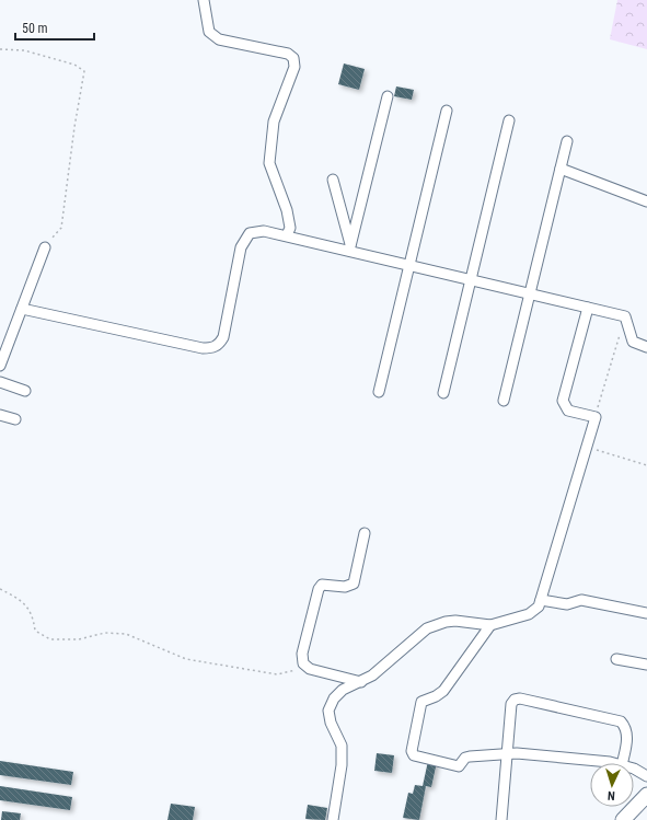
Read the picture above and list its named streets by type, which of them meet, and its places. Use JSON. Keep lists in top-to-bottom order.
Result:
{
  "scale_bar": "50 m",
  "north": "bottom"
}
